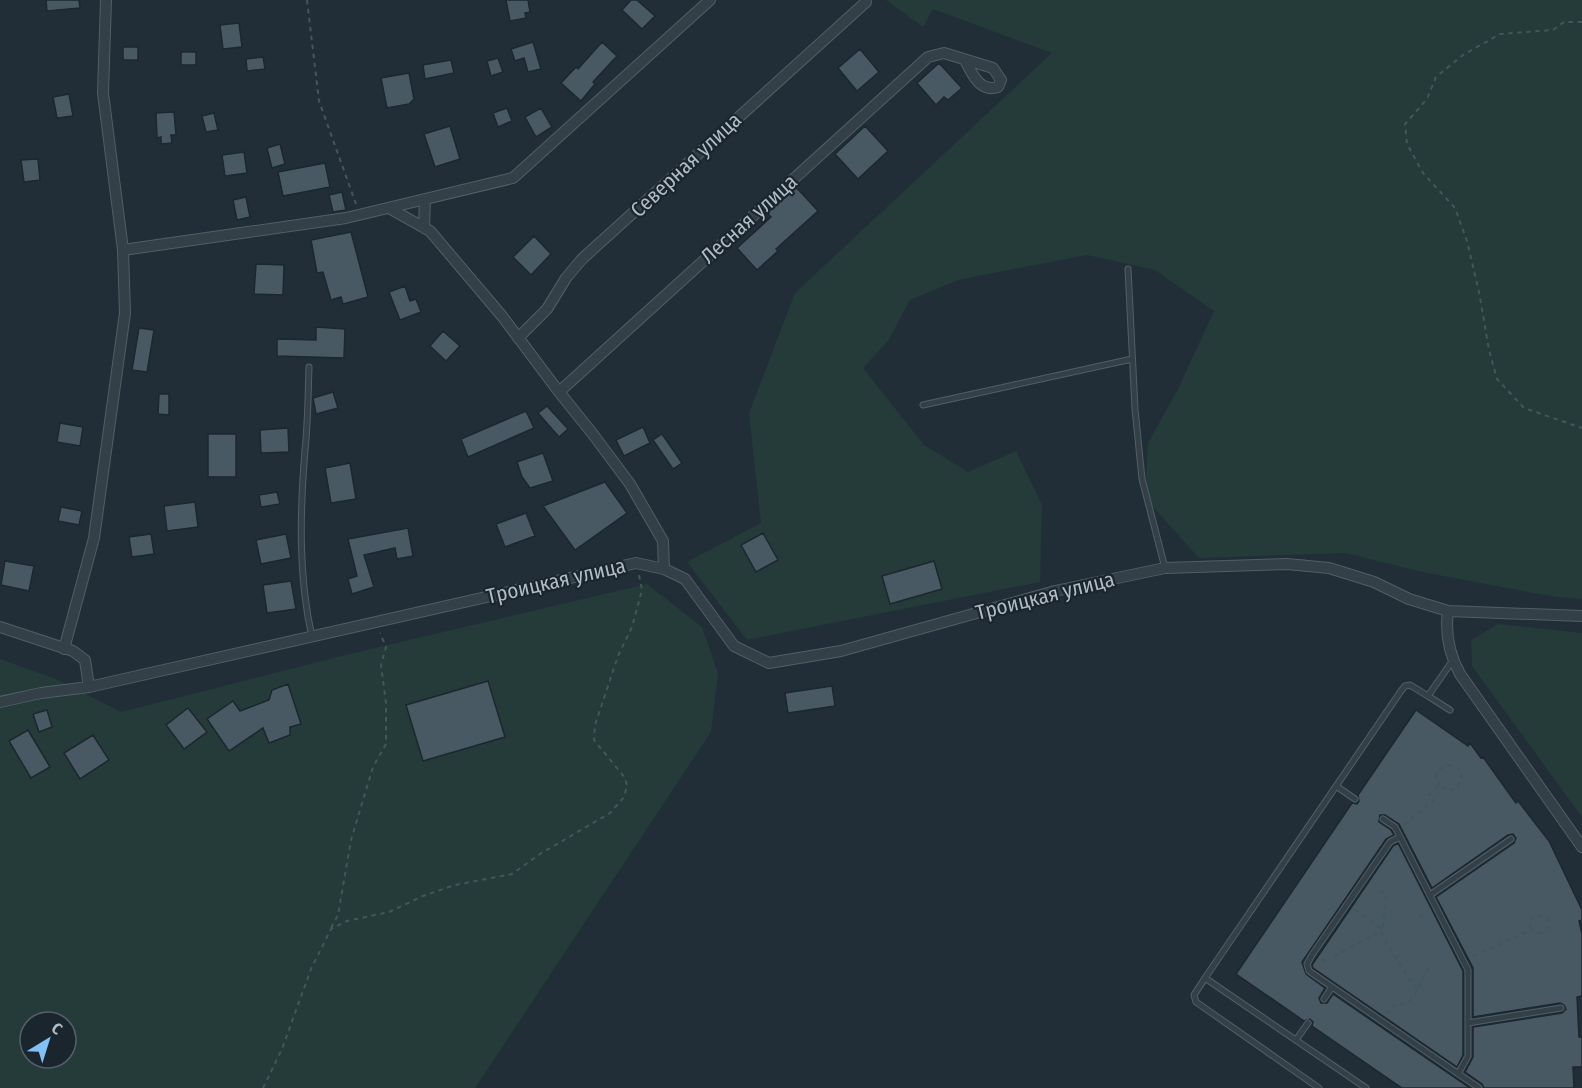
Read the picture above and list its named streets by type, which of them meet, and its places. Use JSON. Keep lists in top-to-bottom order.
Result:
{
  "streets": {
    "street": ["Северная улица", "Лесная улица", "Троицкая улица"]
  },
  "north": "top right"
}
